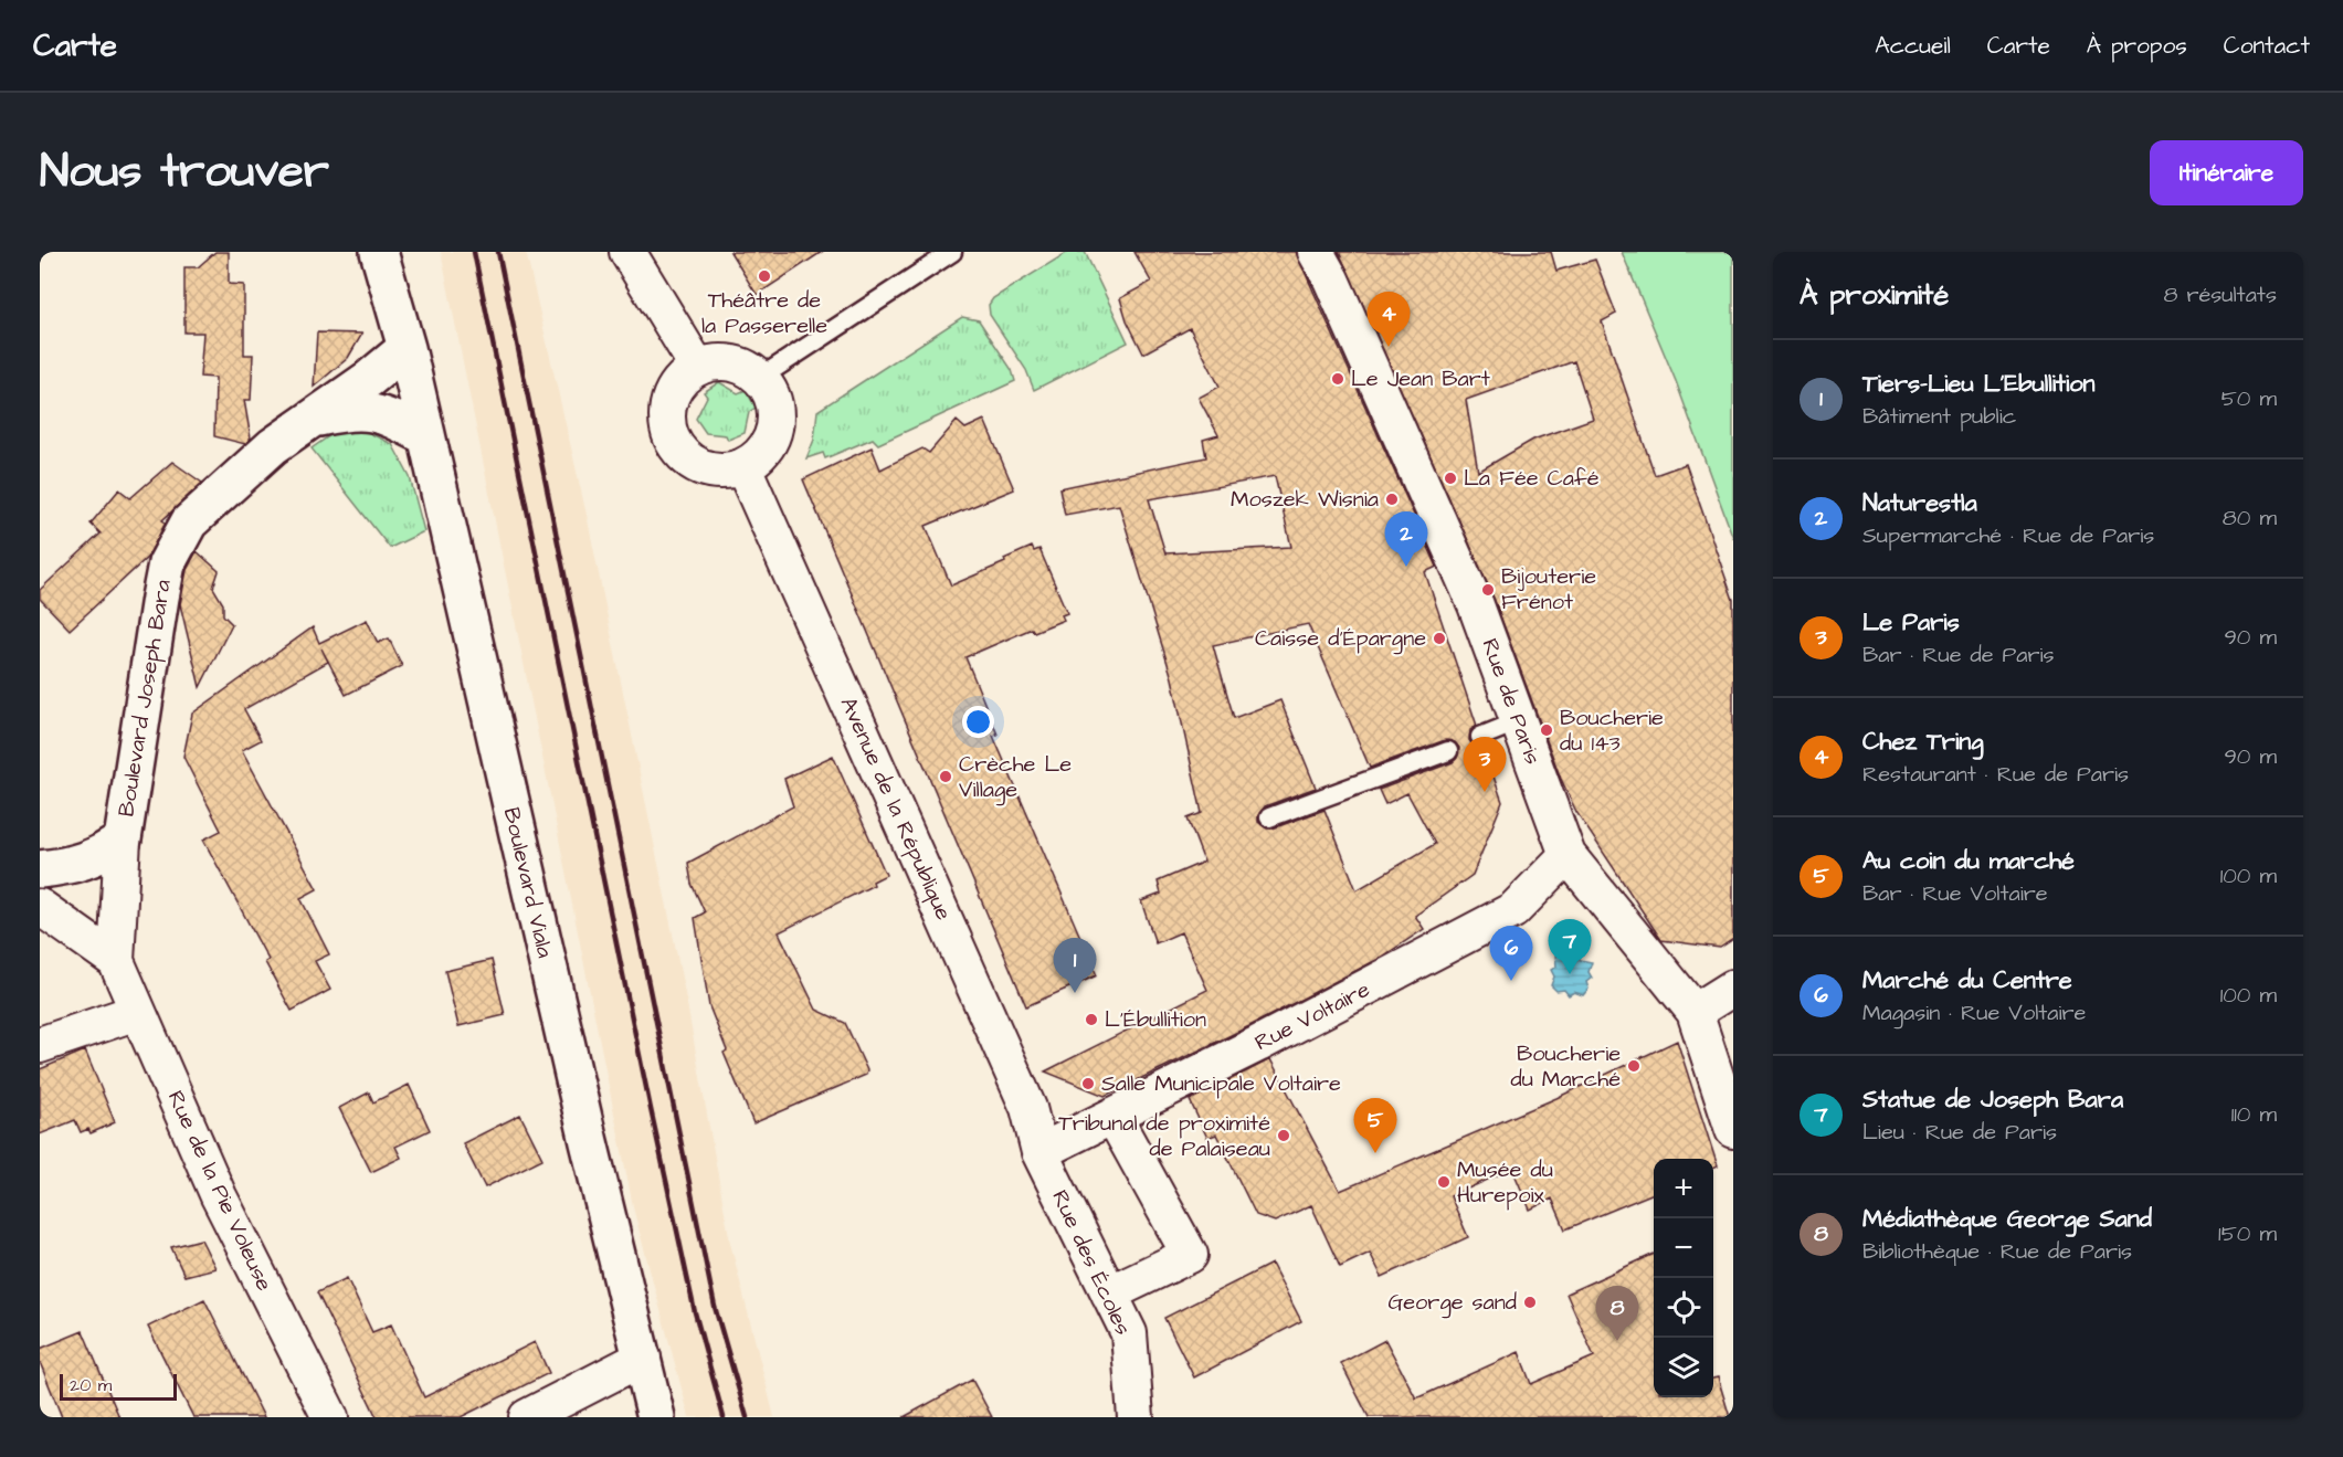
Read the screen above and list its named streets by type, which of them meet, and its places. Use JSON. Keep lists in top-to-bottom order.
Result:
{
  "streets": {
    "street": [
      "Boulevard Joseph Bara",
      "Rue de Paris",
      "Avenue de la République",
      "Boulevard Viala",
      "Rue Voltaire",
      "Rue de la Pie Voleuse",
      "Rue des Écoles"
    ]
  },
  "crossings": [
    ["Boulevard Joseph Bara", "Boulevard Viala"],
    ["Boulevard Joseph Bara", "Rue de la Pie Voleuse"],
    ["Rue de Paris", "Rue Voltaire"],
    ["Avenue de la République", "Rue Voltaire"],
    ["Avenue de la République", "Rue des Écoles"],
    ["Rue Voltaire", "Rue des Écoles"]
  ],
  "places": [
    "Théâtre de la Passerelle",
    "Le Jean Bart",
    "La Fée Café",
    "Moszek Wisnia",
    "Bijouterie Frénot",
    "Caisse d'Épargne",
    "Boucherie du 143",
    "Crèche Le Village",
    "L’Ébullition",
    "Boucherie du Marché",
    "Salle Municipale Voltaire",
    "Tribunal de proximité de Palaiseau",
    "Musée du Hurepoix",
    "George sand"
  ],
  "scale_bar": "20 m",
  "page": {
    "header": "Carte",
    "nav": [
      "Accueil",
      "Carte",
      "À propos",
      "Contact"
    ],
    "title": "Nous trouver",
    "buttons": "Itinéraire",
    "heading": ["À proximité", "8 résultats"],
    "pins": [
      "4",
      "2",
      "3",
      "7",
      "6",
      "1",
      "5",
      "8"
    ],
    "list": [
      {
        "mark": "1",
        "name": "Tiers-Lieu L'Ebullition",
        "note": "Bâtiment public",
        "value": "50 m"
      },
      {
        "mark": "2",
        "name": "Naturestla",
        "note": "Supermarché · Rue de Paris",
        "value": "80 m"
      },
      {
        "mark": "3",
        "name": "Le Paris",
        "note": "Bar · Rue de Paris",
        "value": "90 m"
      },
      {
        "mark": "4",
        "name": "Chez Tring",
        "note": "Restaurant · Rue de Paris",
        "value": "90 m"
      },
      {
        "mark": "5",
        "name": "Au coin du marché",
        "note": "Bar · Rue Voltaire",
        "value": "100 m"
      },
      {
        "mark": "6",
        "name": "Marché du Centre",
        "note": "Magasin · Rue Voltaire",
        "value": "100 m"
      },
      {
        "mark": "7",
        "name": "Statue de Joseph Bara",
        "note": "Lieu · Rue de Paris",
        "value": "110 m"
      },
      {
        "mark": "8",
        "name": "Médiathèque George Sand",
        "note": "Bibliothèque · Rue de Paris",
        "value": "150 m"
      }
    ],
    "map_buttons": ["+", "−"],
    "scale": "20 m"
  }
}
